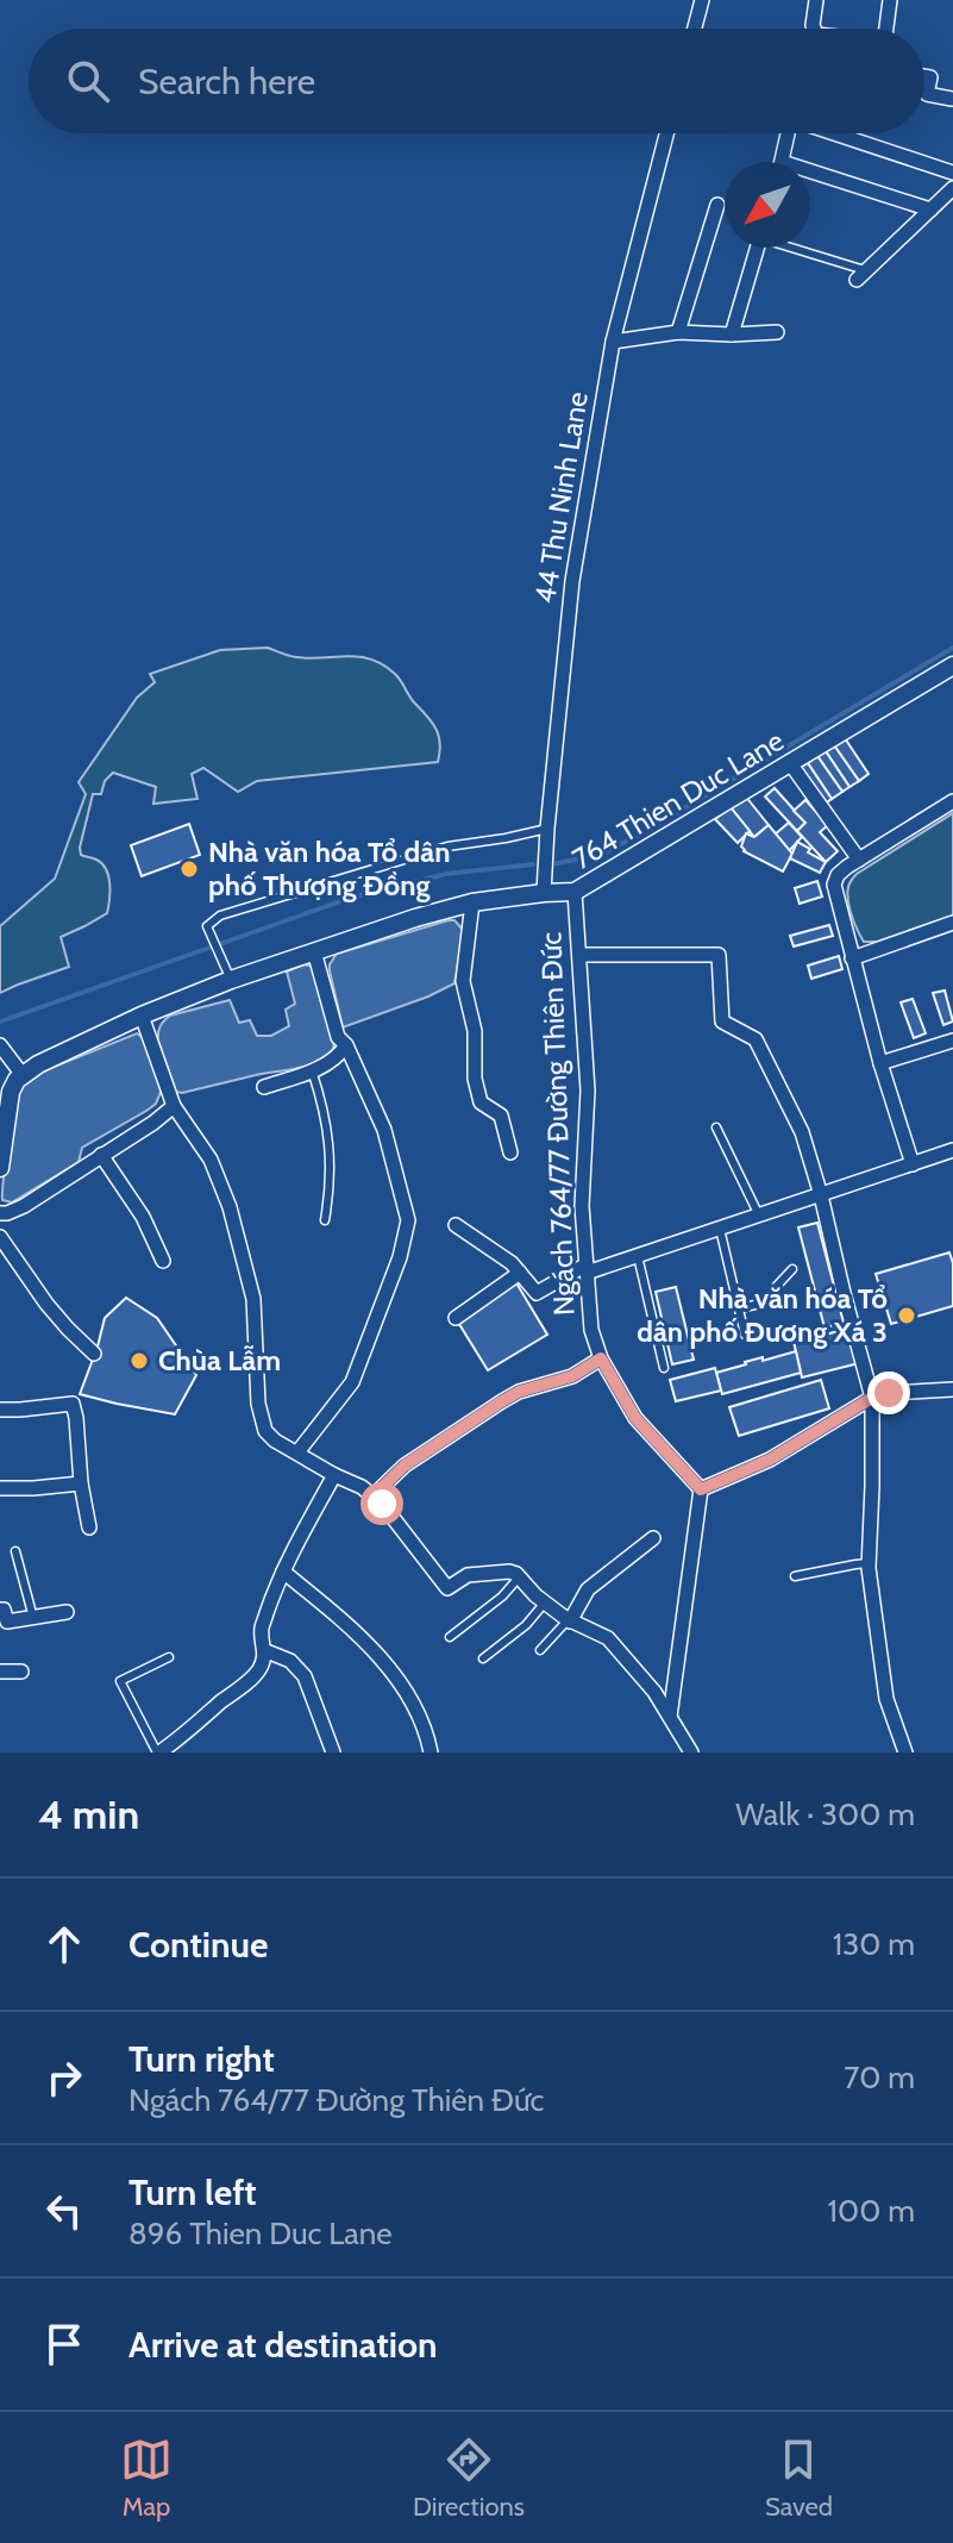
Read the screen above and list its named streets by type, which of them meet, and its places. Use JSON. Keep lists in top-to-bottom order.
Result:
{
  "streets": {
    "street": ["44 Thu Ninh Lane", "764 Thien Duc Lane", "Ngách 764/77 Đường Thiên Đức"]
  },
  "crossings": [
    ["44 Thu Ninh Lane", "764 Thien Duc Lane"],
    ["764 Thien Duc Lane", "Ngách 764/77 Đường Thiên Đức"]
  ],
  "places": ["Nhà văn hóa Tổ dân phố Thượng Đồng", "Nhà văn hóa Tổ dân phố Đương Xá 3", "Chùa Lẫm"],
  "north": "bottom left",
  "page": {
    "search": "Search here",
    "heading": ["4 min", "Walk · 300 m"],
    "list": [
      ["Continue", "130 m"],
      ["Turn right", "Ngách 764/77 Đường Thiên Đức", "70 m"],
      ["Turn left", "896 Thien Duc Lane", "100 m"],
      "Arrive at destination"
    ],
    "nav": ["Map", "Directions", "Saved"]
  }
}
